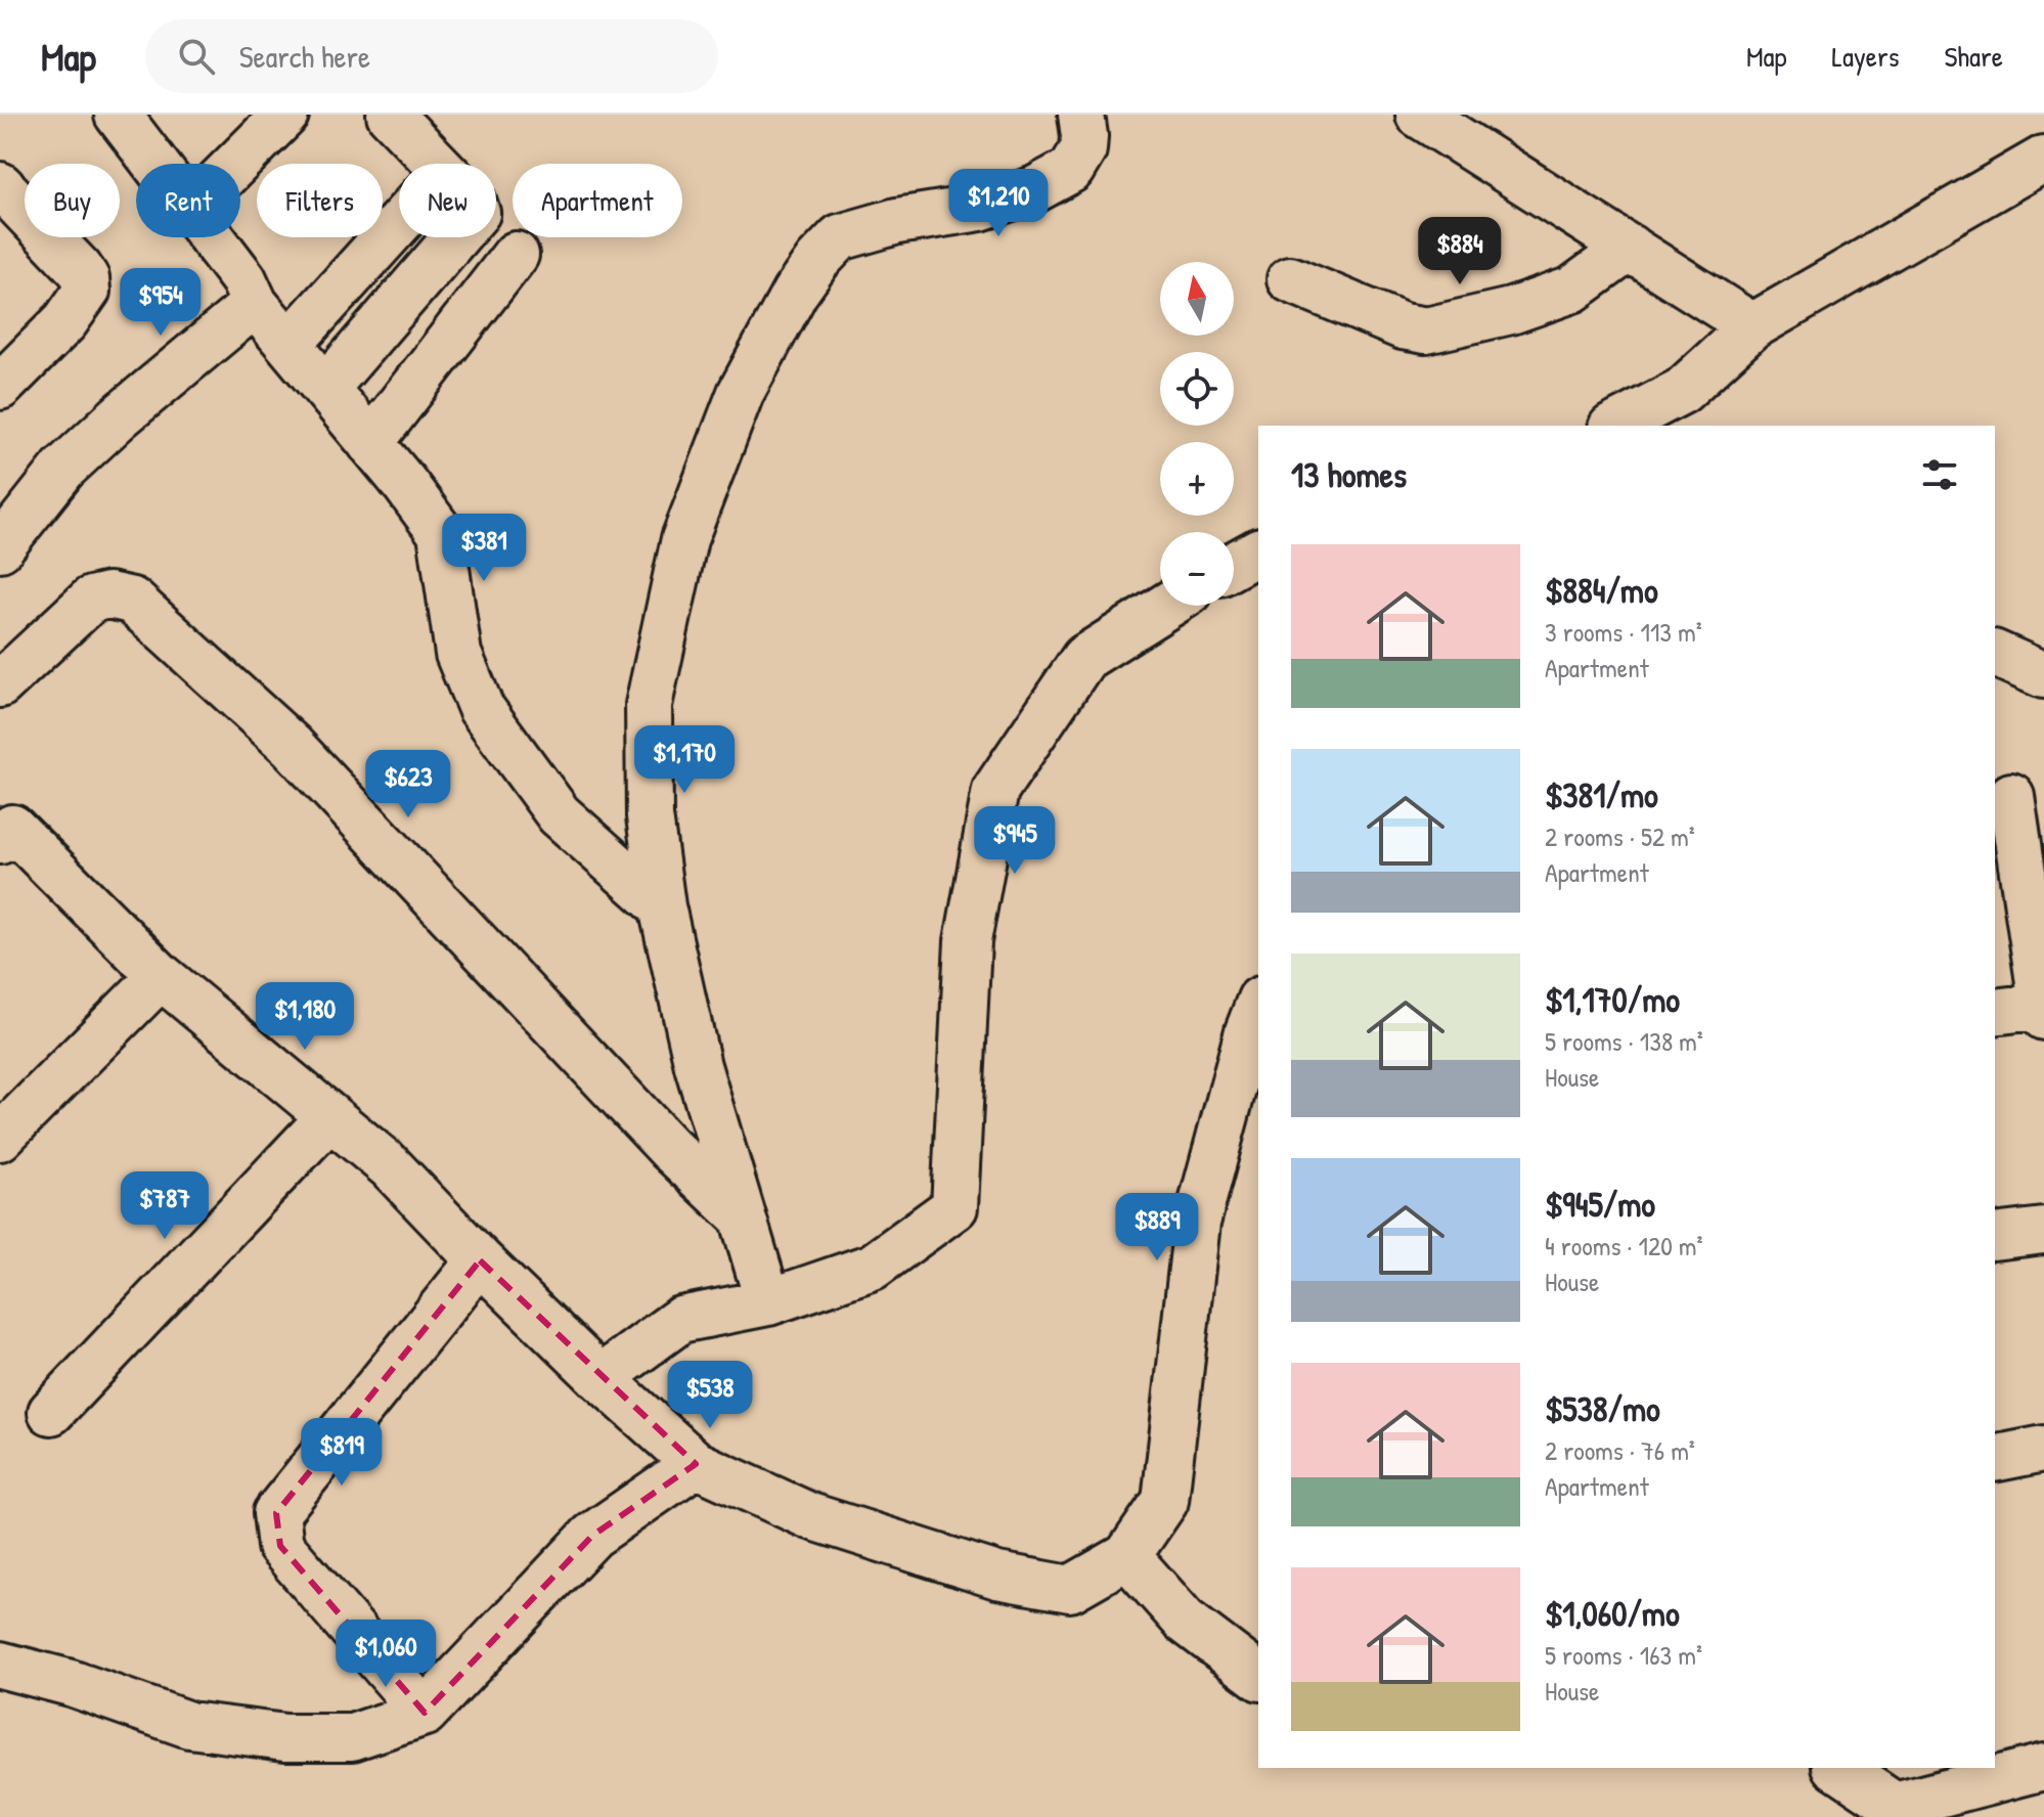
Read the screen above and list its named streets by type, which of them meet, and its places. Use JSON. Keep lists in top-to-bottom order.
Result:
{
  "north": "top",
  "page": {
    "header": "Map",
    "search": "Search here",
    "nav": ["Map", "Layers", "Share"],
    "chip": [
      "Buy",
      "Rent",
      "Filters",
      "New",
      "Apartment"
    ],
    "price": [
      "$1,210",
      "$884",
      "$954",
      "$381",
      "$1,170",
      "$623",
      "$945",
      "$1,180",
      "$787",
      "$889",
      "$538",
      "$819",
      "$1,060"
    ],
    "map_buttons": ["+", "−"],
    "heading": "13 homes",
    "list": [
      {
        "name": "$884/mo",
        "note": "3 rooms · 113 m² · Apartment"
      },
      {
        "name": "$381/mo",
        "note": "2 rooms · 52 m² · Apartment"
      },
      {
        "name": "$1,170/mo",
        "note": "5 rooms · 138 m² · House"
      },
      {
        "name": "$945/mo",
        "note": "4 rooms · 120 m² · House"
      },
      {
        "name": "$538/mo",
        "note": "2 rooms · 76 m² · Apartment"
      },
      {
        "name": "$1,060/mo",
        "note": "5 rooms · 163 m² · House"
      }
    ]
  }
}
